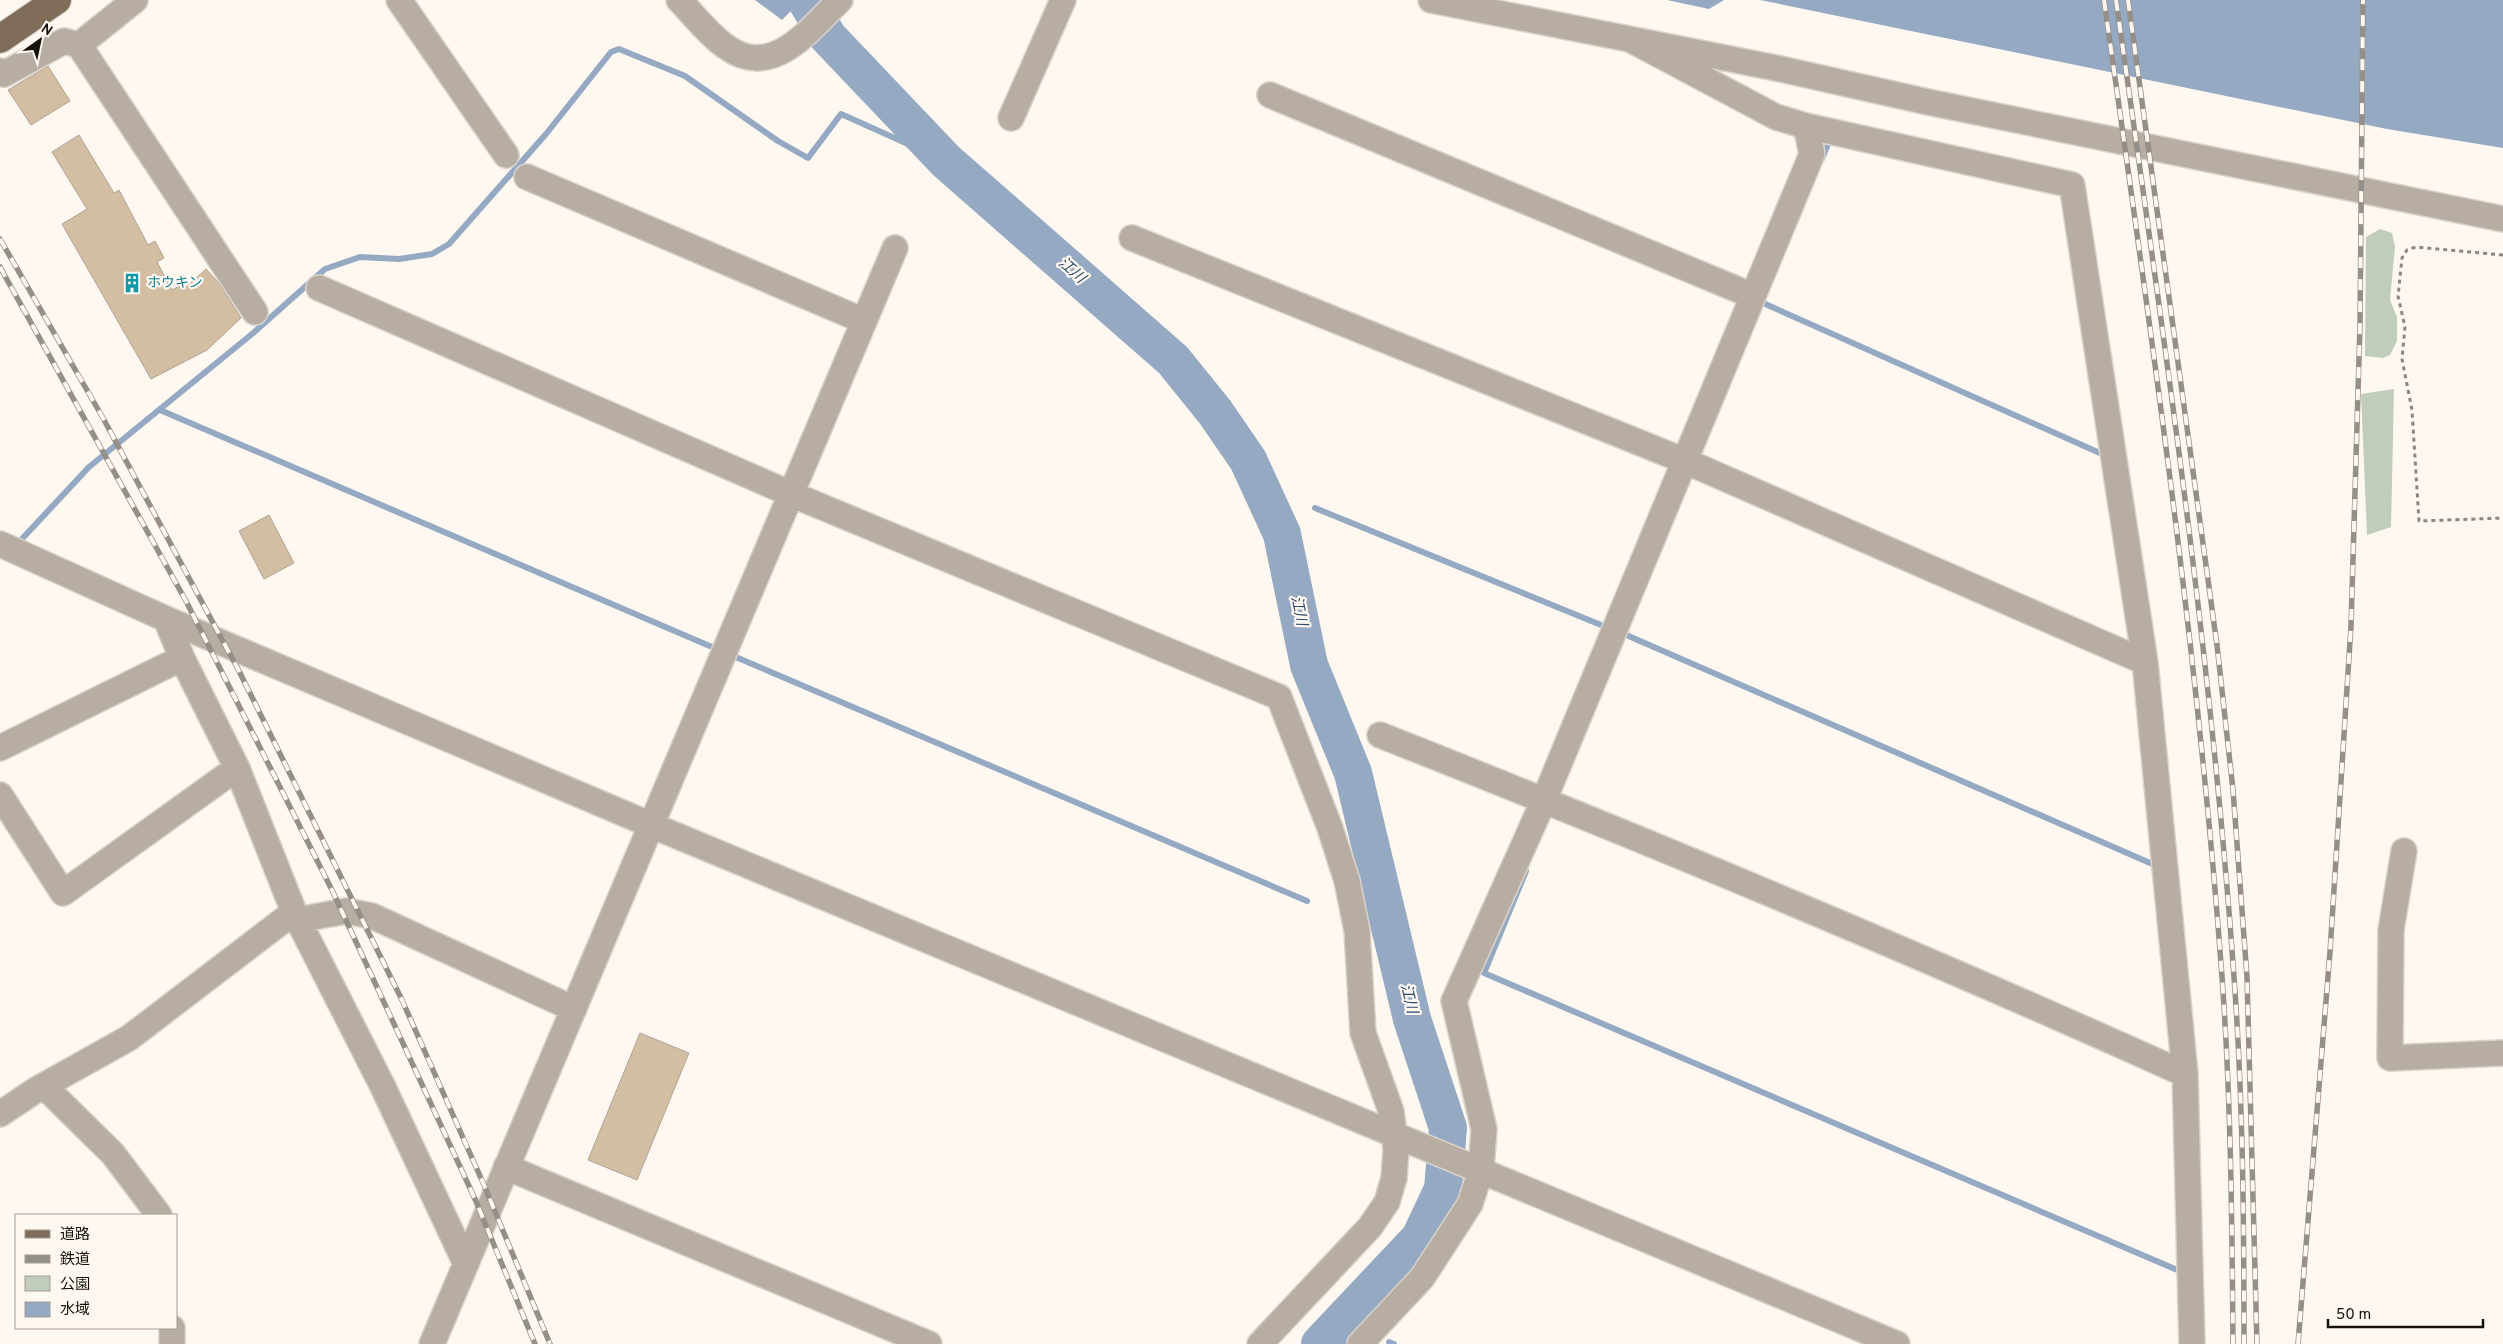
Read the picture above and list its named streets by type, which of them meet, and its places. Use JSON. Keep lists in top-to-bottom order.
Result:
{
  "water": ["江川"],
  "places": {
    "building": ["ホウキン"]
  },
  "legend": [
    "道路",
    "鉄道",
    "公園",
    "水域"
  ],
  "scale_bar": "50 m",
  "north": "top right"
}
